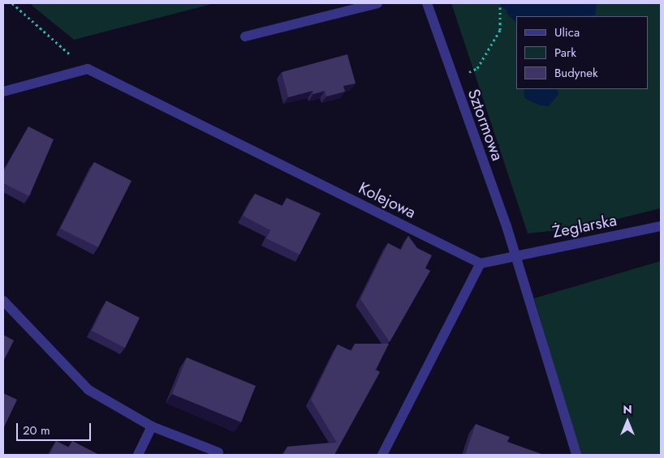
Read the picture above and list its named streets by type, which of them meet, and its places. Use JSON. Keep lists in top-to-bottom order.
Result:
{
  "streets": {
    "street": ["Sztormowa", "Kolejowa", "Żeglarska"]
  },
  "crossings": [
    ["Sztormowa", "Żeglarska"],
    ["Kolejowa", "Żeglarska"]
  ],
  "legend": ["Ulica", "Park", "Budynek"],
  "scale_bar": "20 m",
  "north": "top"
}
